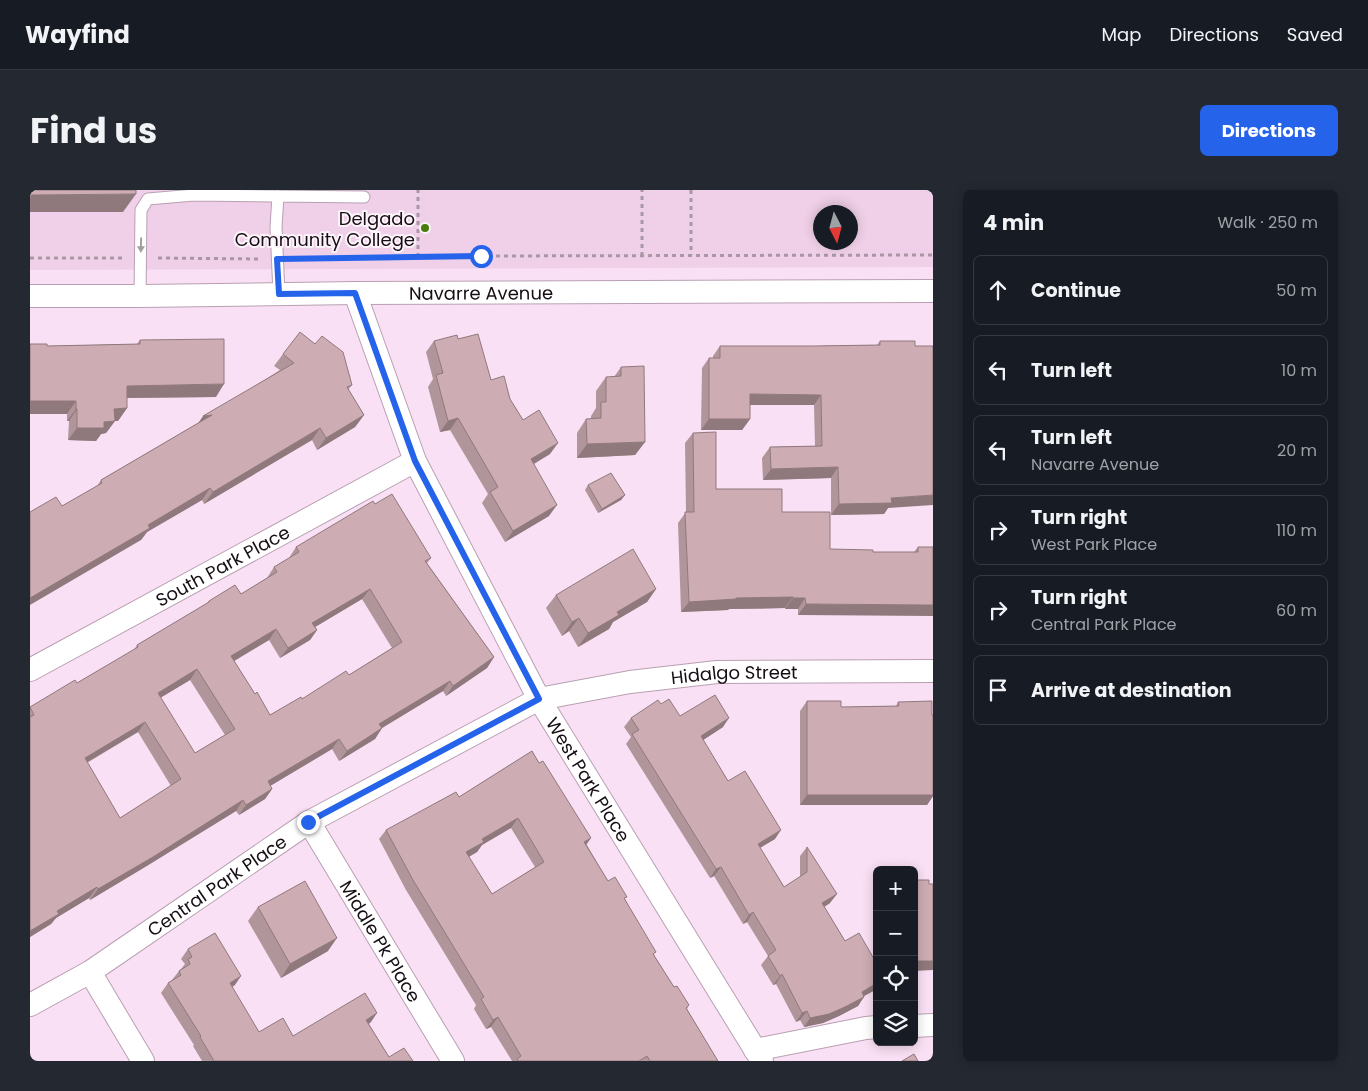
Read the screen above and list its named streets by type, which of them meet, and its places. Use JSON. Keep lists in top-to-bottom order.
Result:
{
  "streets": {
    "street": [
      "Navarre Avenue",
      "South Park Place",
      "Hidalgo Street",
      "West Park Place",
      "Central Park Place",
      "Middle Pk Place"
    ]
  },
  "crossings": [
    ["Navarre Avenue", "West Park Place"],
    ["South Park Place", "West Park Place"],
    ["Hidalgo Street", "West Park Place"],
    ["Hidalgo Street", "Central Park Place"],
    ["West Park Place", "Central Park Place"],
    ["Central Park Place", "Middle Pk Place"]
  ],
  "places": ["Delgado Community College"],
  "north": "bottom",
  "page": {
    "header": "Wayfind",
    "nav": ["Map", "Directions", "Saved"],
    "title": "Find us",
    "buttons": "Directions",
    "heading": ["4 min", "Walk · 250 m"],
    "list": [
      ["Continue", "50 m"],
      ["Turn left", "10 m"],
      ["Turn left", "Navarre Avenue", "20 m"],
      ["Turn right", "West Park Place", "110 m"],
      ["Turn right", "Central Park Place", "60 m"],
      "Arrive at destination"
    ],
    "map_buttons": ["+", "−"]
  }
}
